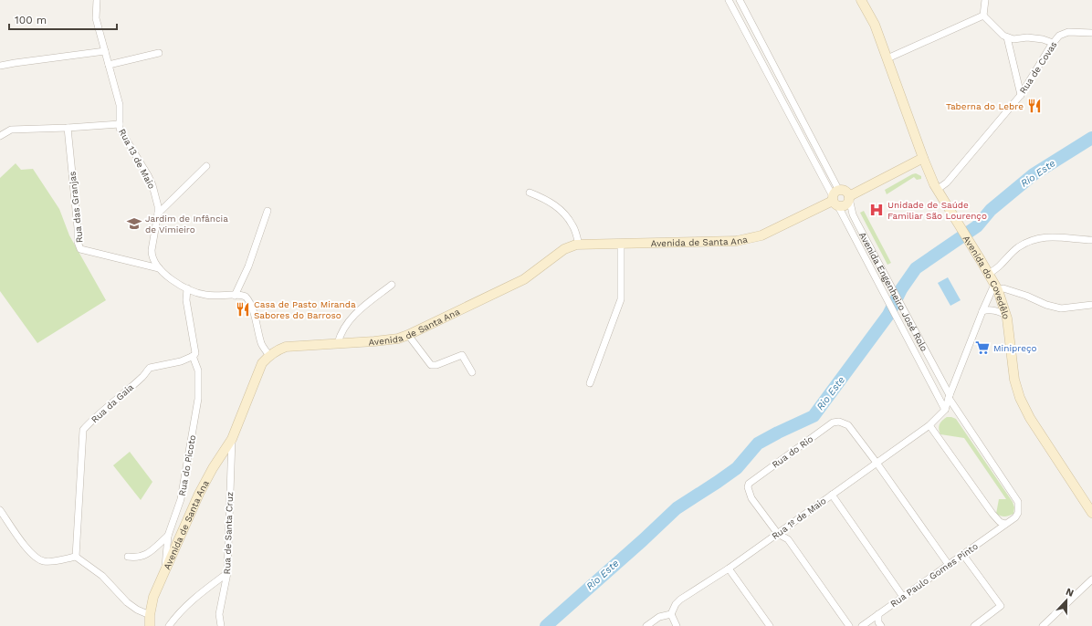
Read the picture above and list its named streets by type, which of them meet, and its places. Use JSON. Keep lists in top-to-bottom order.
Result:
{
  "streets": {
    "street": [
      "Rua de Covas",
      "Rua 13 de Maio",
      "Rua das Granjas",
      "Avenida de Santa Ana",
      "Avenida do Covedêlo",
      "Avenida Engenheiro José Rolo",
      "Rua da Gaia",
      "Rua do Rio",
      "Rua do Picoto",
      "Rua 1º de Maio",
      "Rua de Santa Cruz",
      "Rua Paulo Gomes Pinto"
    ]
  },
  "crossings": [
    ["Rua de Covas", "Avenida do Covedêlo"],
    ["Rua 13 de Maio", "Rua das Granjas"],
    ["Rua 13 de Maio", "Avenida de Santa Ana"],
    ["Avenida de Santa Ana", "Avenida Engenheiro José Rolo"],
    ["Avenida de Santa Ana", "Rua do Picoto"],
    ["Avenida de Santa Ana", "Rua de Santa Cruz"],
    ["Avenida Engenheiro José Rolo", "Rua Paulo Gomes Pinto"],
    ["Rua da Gaia", "Rua do Picoto"],
    ["Rua do Rio", "Rua 1º de Maio"]
  ],
  "water": ["Rio Este"],
  "places": {
    "restaurant": ["Taberna do Lebre", "Casa de Pasto Miranda Sabores do Barroso"],
    "hospital": ["Unidade de Saúde Familiar São Lourenço"],
    "school or university": ["Jardim de Infância de Vimieiro"],
    "supermarket": ["Minipreço"]
  },
  "scale_bar": "100 m",
  "north": "top"
}
